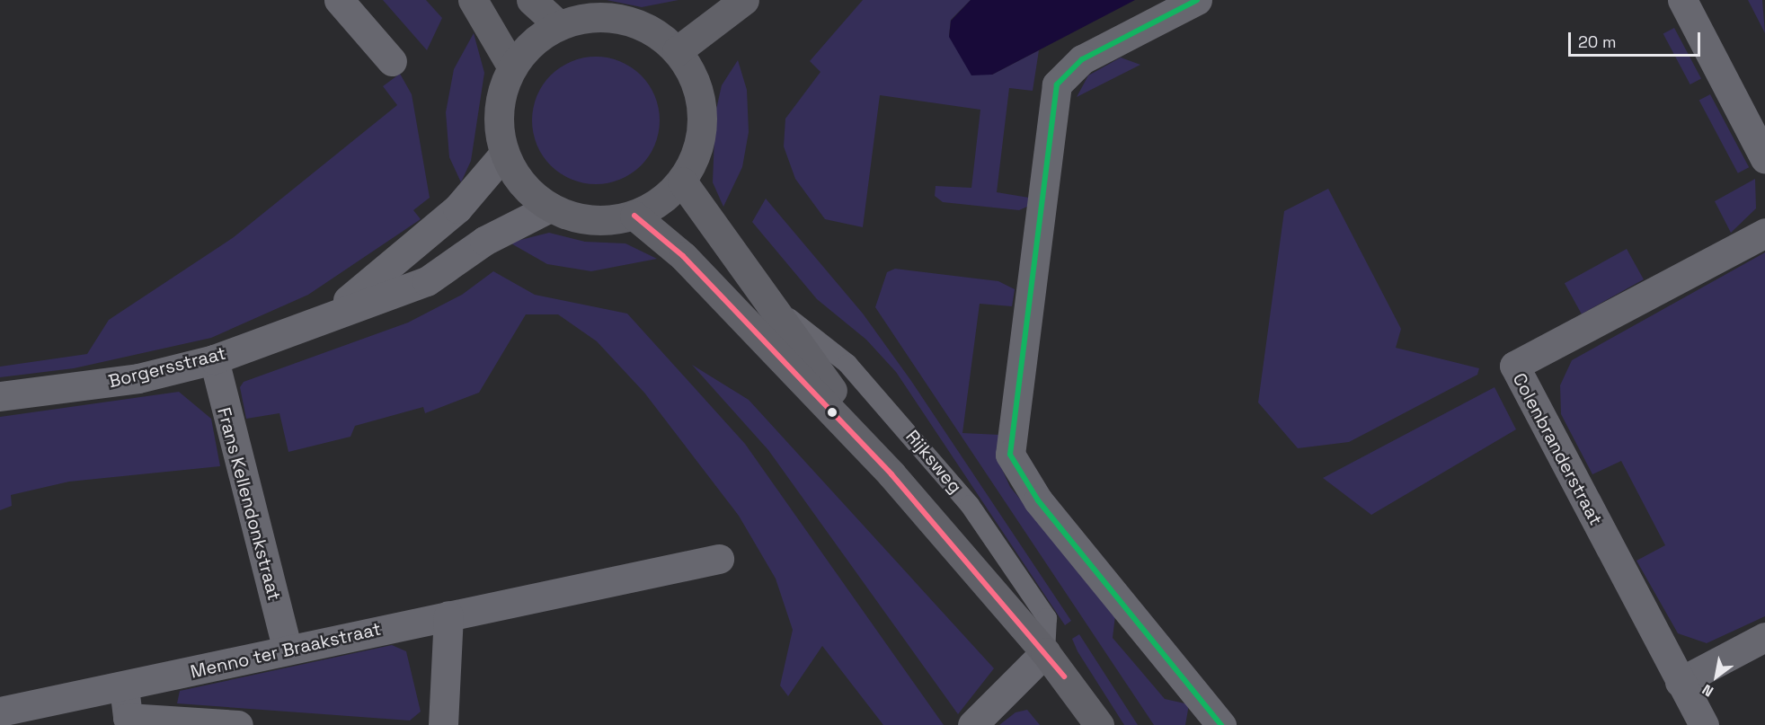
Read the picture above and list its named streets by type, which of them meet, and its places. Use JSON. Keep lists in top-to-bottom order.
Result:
{
  "streets": {
    "street": [
      "Borgersstraat",
      "Colenbranderstraat",
      "Rijksweg",
      "Frans Kellendonkstraat",
      "Menno ter Braakstraat"
    ]
  },
  "crossings": [
    ["Borgersstraat", "Frans Kellendonkstraat"],
    ["Frans Kellendonkstraat", "Menno ter Braakstraat"]
  ],
  "scale_bar": "20 m",
  "north": "bottom left"
}
